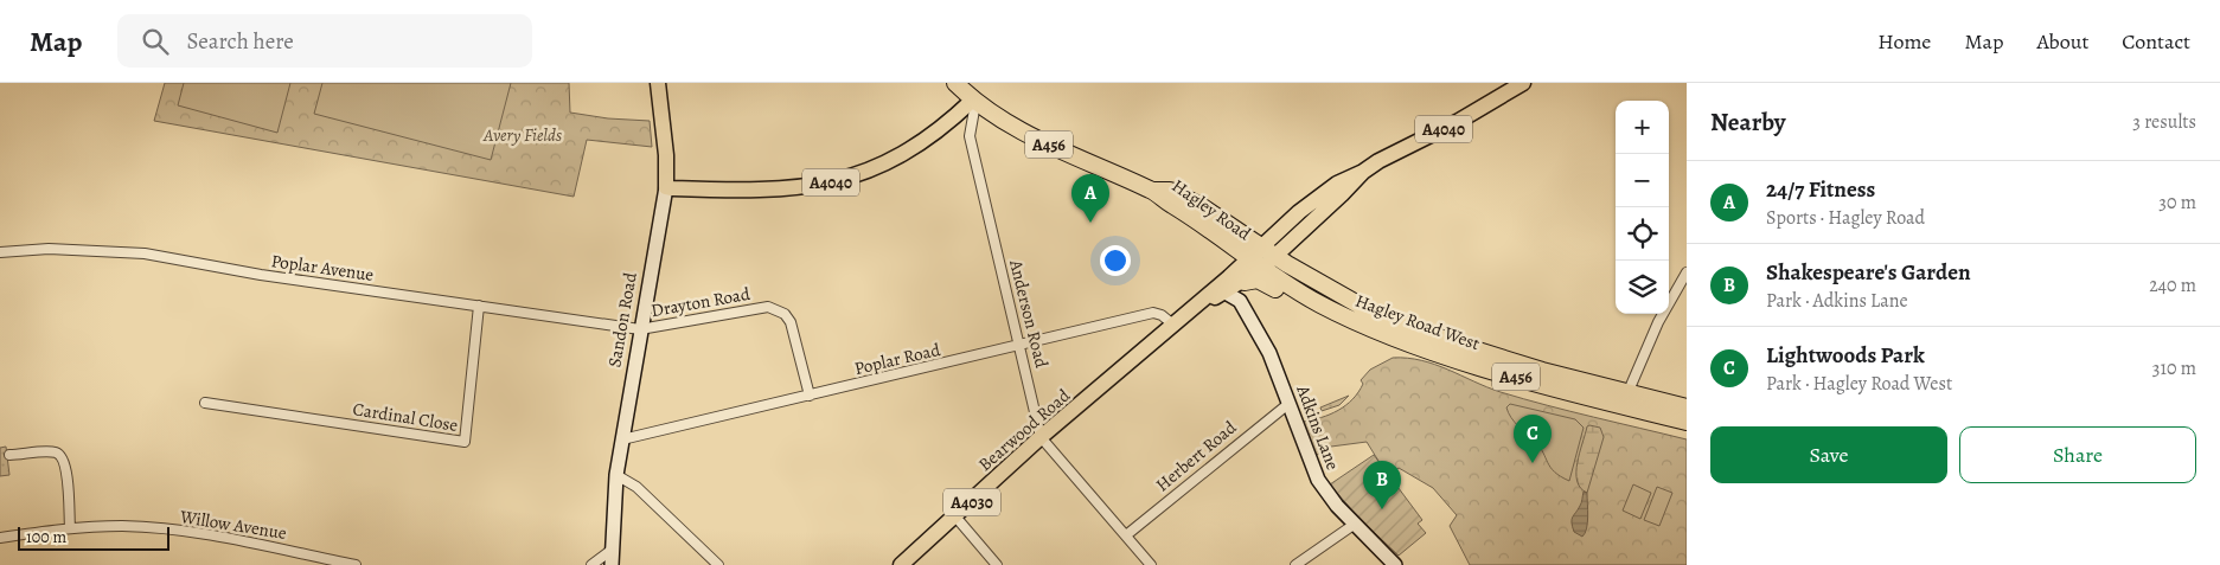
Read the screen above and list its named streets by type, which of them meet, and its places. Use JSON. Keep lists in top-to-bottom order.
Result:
{
  "streets": {
    "highway": ["A456", "Hagley Road", "Hagley Road West"],
    "main road": [
      "A4040",
      "Sandon Road",
      "Adkins Lane",
      "Bearwood Road",
      "A4030"
    ],
    "street": [
      "Poplar Avenue",
      "Drayton Road",
      "Anderson Road",
      "Poplar Road",
      "Cardinal Close",
      "Herbert Road",
      "Willow Avenue"
    ]
  },
  "crossings": [
    ["A4040", "Hagley Road"],
    ["A4040", "Anderson Road"],
    ["A4040", "Sandon Road"],
    ["A4040", "Hagley Road West"],
    ["A4040", "Bearwood Road"],
    ["A456", "Hagley Road West"],
    ["A456", "Bearwood Road"],
    ["Hagley Road", "Anderson Road"],
    ["Hagley Road", "Hagley Road West"],
    ["Hagley Road", "Bearwood Road"],
    ["Poplar Avenue", "Drayton Road"],
    ["Poplar Avenue", "Sandon Road"],
    ["Poplar Avenue", "Cardinal Close"],
    ["Drayton Road", "Sandon Road"],
    ["Drayton Road", "Poplar Road"],
    ["Anderson Road", "Poplar Road"],
    ["Anderson Road", "Bearwood Road"],
    ["Anderson Road", "Herbert Road"],
    ["Sandon Road", "Poplar Road"],
    ["Hagley Road West", "Bearwood Road"],
    ["Poplar Road", "Bearwood Road"],
    ["Adkins Lane", "Bearwood Road"],
    ["Adkins Lane", "Herbert Road"]
  ],
  "parks": ["Avery Fields"],
  "scale_bar": "100 m",
  "page": {
    "header": "Map",
    "search": "Search here",
    "nav": [
      "Home",
      "Map",
      "About",
      "Contact"
    ],
    "heading": ["Nearby", "3 results"],
    "map_buttons": ["+", "−"],
    "list": [
      {
        "mark": "A",
        "name": "24/7 Fitness",
        "note": "Sports · Hagley Road",
        "value": "30 m"
      },
      {
        "mark": "B",
        "name": "Shakespeare's Garden",
        "note": "Park · Adkins Lane",
        "value": "240 m"
      },
      {
        "mark": "C",
        "name": "Lightwoods Park",
        "note": "Park · Hagley Road West",
        "value": "310 m"
      }
    ],
    "pins": ["A", "C", "B"],
    "buttons": ["Save", "Share"],
    "scale": "100 m"
  }
}
